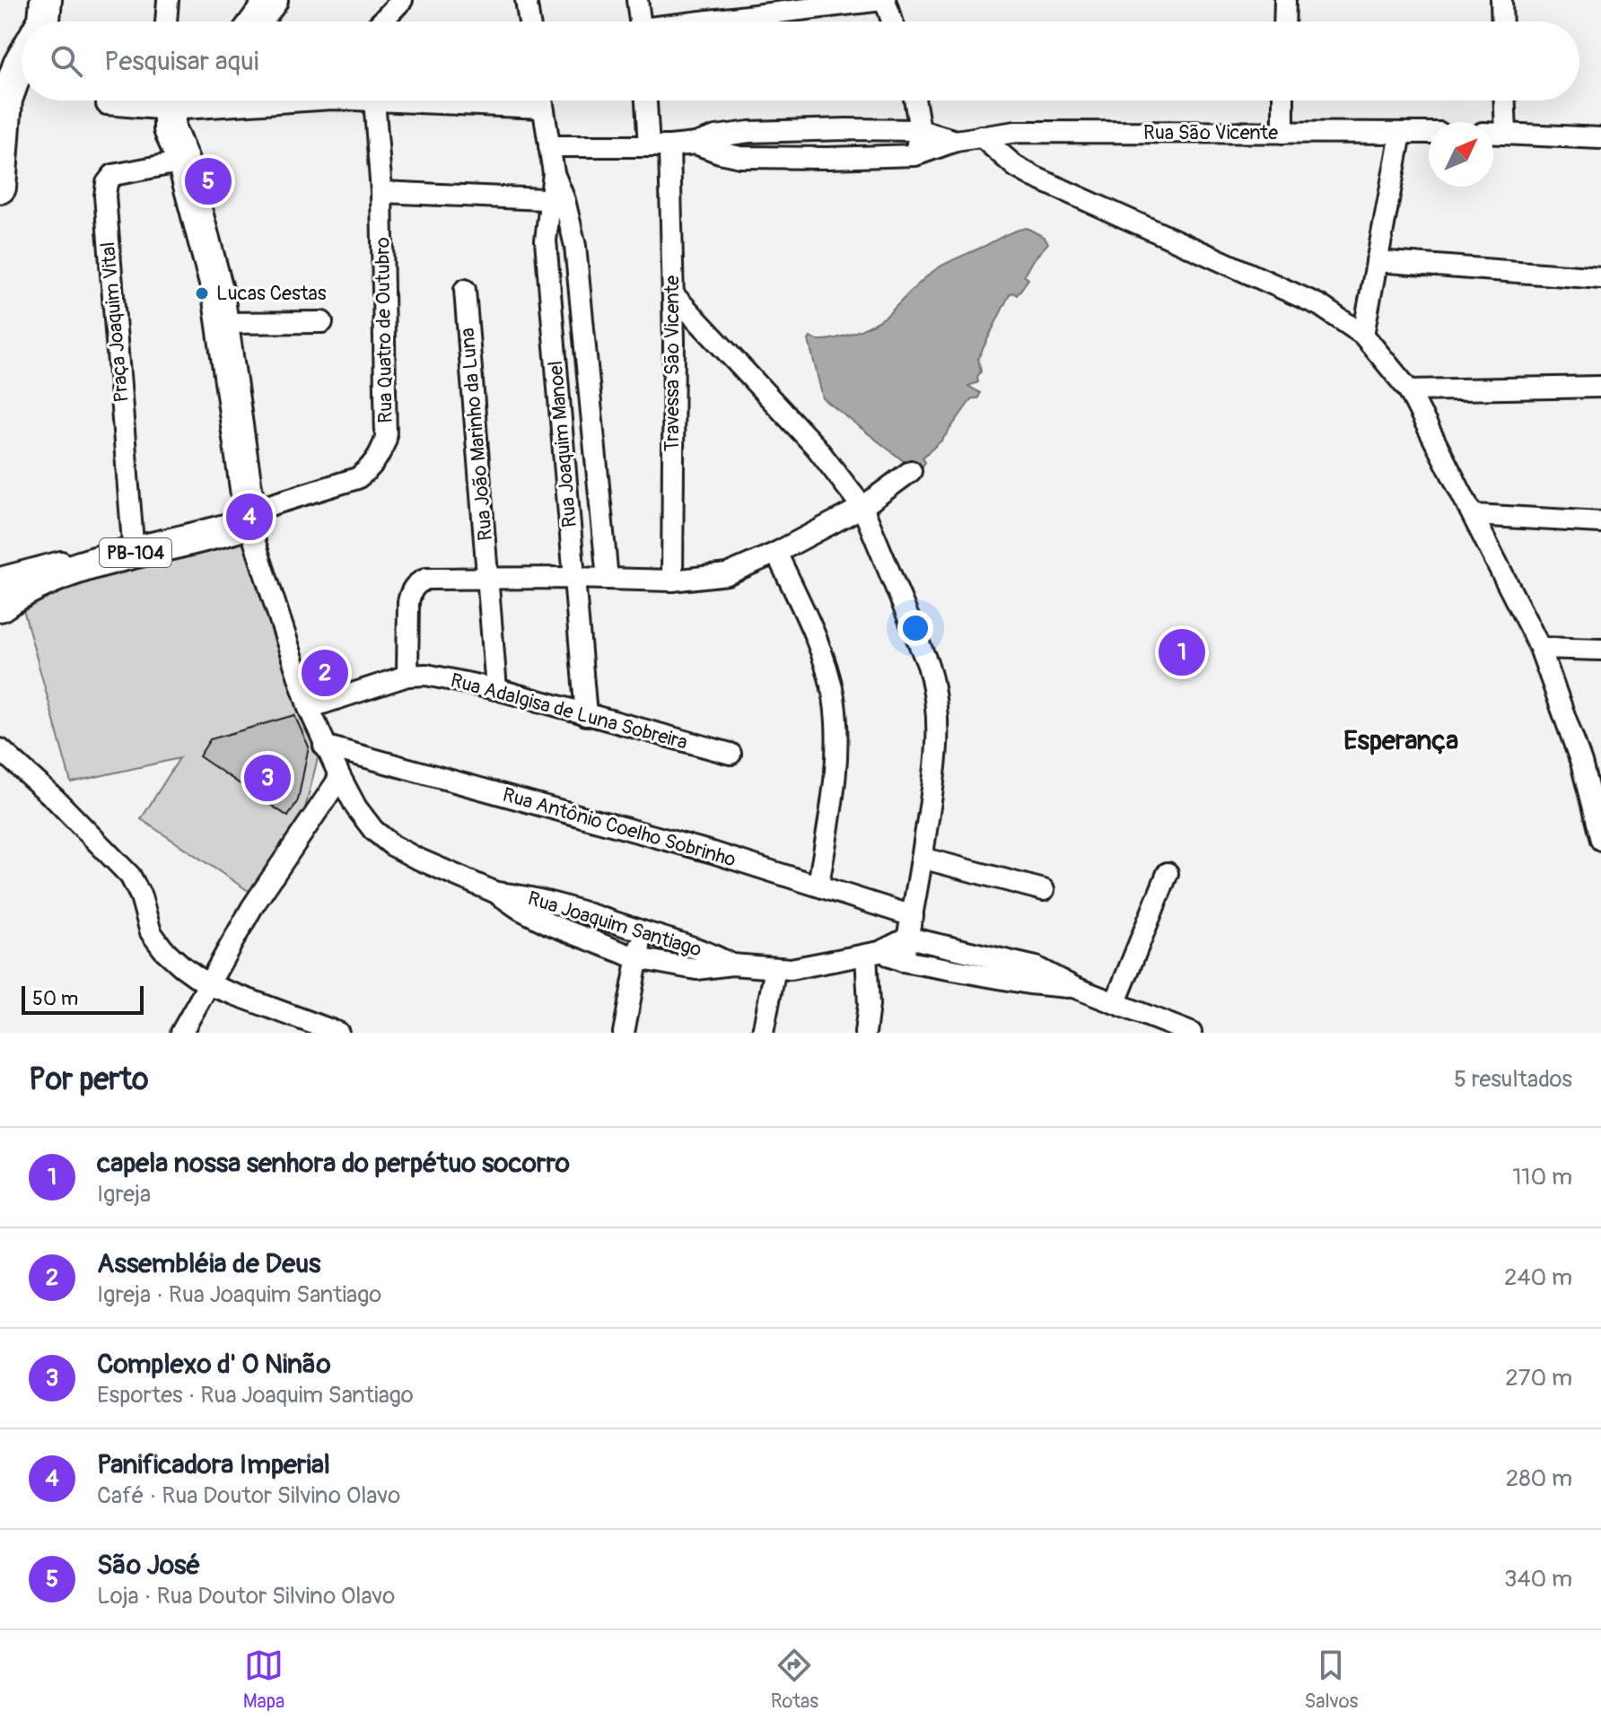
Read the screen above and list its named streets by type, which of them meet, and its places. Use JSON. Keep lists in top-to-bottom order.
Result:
{
  "streets": {
    "main road": ["PB-104"],
    "street": [
      "Rua São Vicente",
      "Praça Joaquim Vital",
      "Rua Quatro de Outubro",
      "Travessa São Vicente",
      "Rua João Marinho da Luna",
      "Rua Joaquim Manoel",
      "Rua Adalgisa de Luna Sobreira",
      "Rua Antônio Coelho Sobrinho",
      "Rua Joaquim Santiago"
    ]
  },
  "crossings": [
    ["Rua São Vicente", "Travessa São Vicente"],
    ["Rua São Vicente", "Rua Joaquim Manoel"],
    ["Praça Joaquim Vital", "Rua Quatro de Outubro"],
    ["Rua Quatro de Outubro", "PB-104"],
    ["Rua Quatro de Outubro", "Rua Joaquim Santiago"],
    ["Rua João Marinho da Luna", "Rua Adalgisa de Luna Sobreira"],
    ["Rua Joaquim Manoel", "Rua Adalgisa de Luna Sobreira"],
    ["PB-104", "Rua Joaquim Santiago"],
    ["Rua Antônio Coelho Sobrinho", "Rua Joaquim Santiago"]
  ],
  "districts": ["Esperança"],
  "places": ["Lucas Cestas"],
  "scale_bar": "50 m",
  "north": "top right",
  "page": {
    "search": "Pesquisar aqui",
    "pins": [
      "5",
      "4",
      "1",
      "2",
      "3"
    ],
    "scale": "50 m",
    "heading": ["Por perto", "5 resultados"],
    "list": [
      {
        "mark": "1",
        "name": "capela nossa senhora do perpétuo socorro",
        "note": "Igreja",
        "value": "110 m"
      },
      {
        "mark": "2",
        "name": "Assembléia de Deus",
        "note": "Igreja · Rua Joaquim Santiago",
        "value": "240 m"
      },
      {
        "mark": "3",
        "name": "Complexo d' O Ninão",
        "note": "Esportes · Rua Joaquim Santiago",
        "value": "270 m"
      },
      {
        "mark": "4",
        "name": "Panificadora Imperial",
        "note": "Café · Rua Doutor Silvino Olavo",
        "value": "280 m"
      },
      {
        "mark": "5",
        "name": "São José",
        "note": "Loja · Rua Doutor Silvino Olavo",
        "value": "340 m"
      }
    ],
    "nav": ["Mapa", "Rotas", "Salvos"]
  }
}
